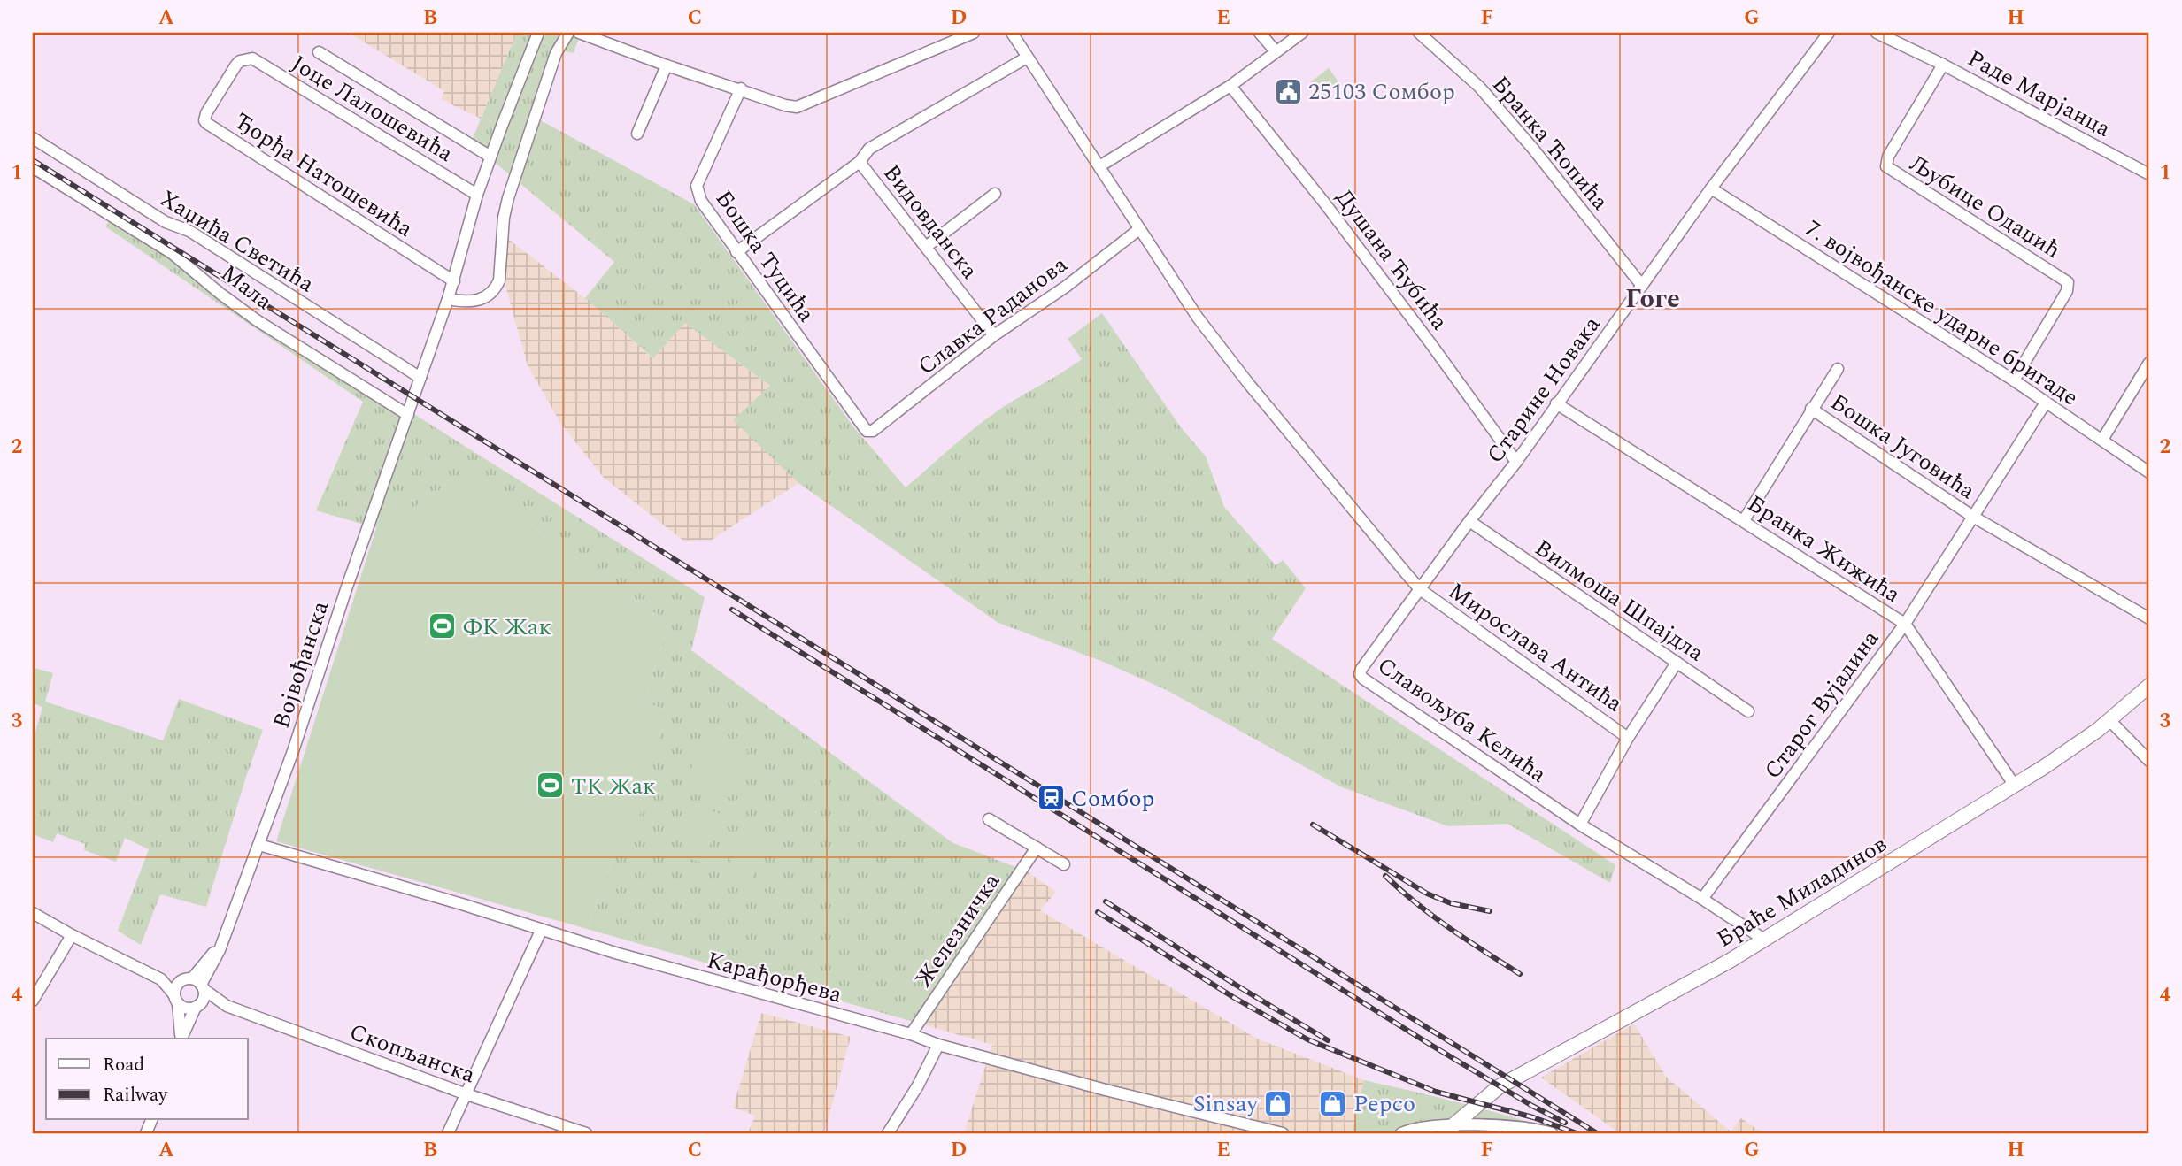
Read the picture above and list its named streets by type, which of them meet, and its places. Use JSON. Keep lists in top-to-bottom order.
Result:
{
  "streets": {
    "main road": ["Браће Миладинов"],
    "street": [
      "Раде Марјанца",
      "Јоце Лалошевића",
      "Бранка Ћопића",
      "Ђорђа Натошевића",
      "Љубице Одаџић",
      "Видовданска",
      "Хаџића Светића",
      "Бошка Туцића",
      "Душана Ћубића",
      "Мала",
      "7. војвођанске ударне бригаде",
      "Славка Раданова",
      "Старине Новака",
      "Бошка Југовића",
      "Бранка Жижића",
      "Вилмоша Шпајдла",
      "Мирослава Антића",
      "Војвођанска",
      "Старог Вујадина",
      "Славољуба Келића",
      "Железничка",
      "Карађорђева",
      "Скопљанска"
    ]
  },
  "crossings": [
    ["Раде Марјанца", "Љубице Одаџић"],
    ["Јоце Лалошевића", "Ђорђа Натошевића"],
    ["Јоце Лалошевића", "Војвођанска"],
    ["Бранка Ћопића", "Старине Новака"],
    ["Ђорђа Натошевића", "Војвођанска"],
    ["Љубице Одаџић", "7. војвођанске ударне бригаде"],
    ["Видовданска", "Славка Раданова"],
    ["Хаџића Светића", "Војвођанска"],
    ["Бошка Туцића", "Славка Раданова"],
    ["Душана Ћубића", "Старине Новака"],
    ["Мала", "Војвођанска"],
    ["7. војвођанске ударне бригаде", "Старине Новака"],
    ["7. војвођанске ударне бригаде", "Старог Вујадина"],
    ["Старине Новака", "Бранка Жижића"],
    ["Старине Новака", "Вилмоша Шпајдла"],
    ["Старине Новака", "Мирослава Антића"],
    ["Старине Новака", "Славољуба Келића"],
    ["Бошка Југовића", "Старог Вујадина"],
    ["Бранка Жижића", "Старог Вујадина"],
    ["Бранка Жижића", "Браће Миладинов"],
    ["Мирослава Антића", "Славољуба Келића"],
    ["Војвођанска", "Карађорђева"],
    ["Војвођанска", "Скопљанска"],
    ["Старог Вујадина", "Славољуба Келића"],
    ["Славољуба Келића", "Браће Миладинов"],
    ["Железничка", "Карађорђева"]
  ],
  "districts": ["Гоге"],
  "places": {
    "public building": ["25103 Сомбор"],
    "sports": ["ФК Жак", "ТК Жак"],
    "station": ["Сомбор"],
    "shop": ["Sinsay", "Pepco"]
  },
  "legend": ["Road", "Railway"],
  "grid": {
    "columns": [
      "A",
      "B",
      "C",
      "D",
      "E",
      "F",
      "G",
      "H"
    ],
    "rows": [
      "1",
      "2",
      "3",
      "4"
    ]
  }
}
